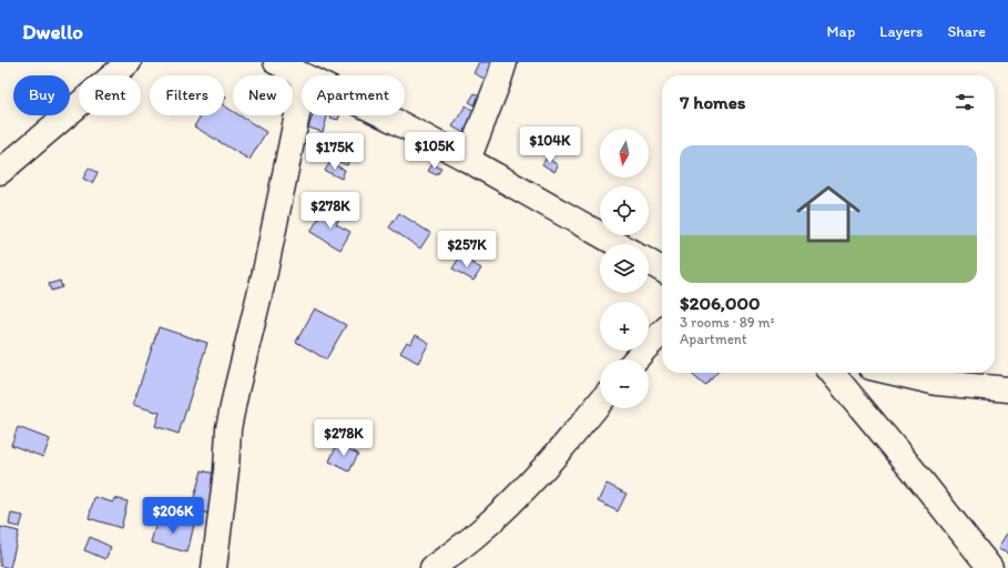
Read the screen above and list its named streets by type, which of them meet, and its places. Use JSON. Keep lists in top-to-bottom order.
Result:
{
  "north": "bottom",
  "page": {
    "header": "Dwello",
    "nav": ["Map", "Layers", "Share"],
    "chip": [
      "Buy",
      "Rent",
      "Filters",
      "New",
      "Apartment"
    ],
    "heading": "7 homes",
    "price": [
      "$104K",
      "$105K",
      "$175K",
      "$278K",
      "$257K",
      "$278K",
      "$206K"
    ],
    "map_buttons": ["+", "−"],
    "list": [
      {
        "name": "$206,000",
        "note": "3 rooms · 89 m² · Apartment"
      }
    ]
  }
}
